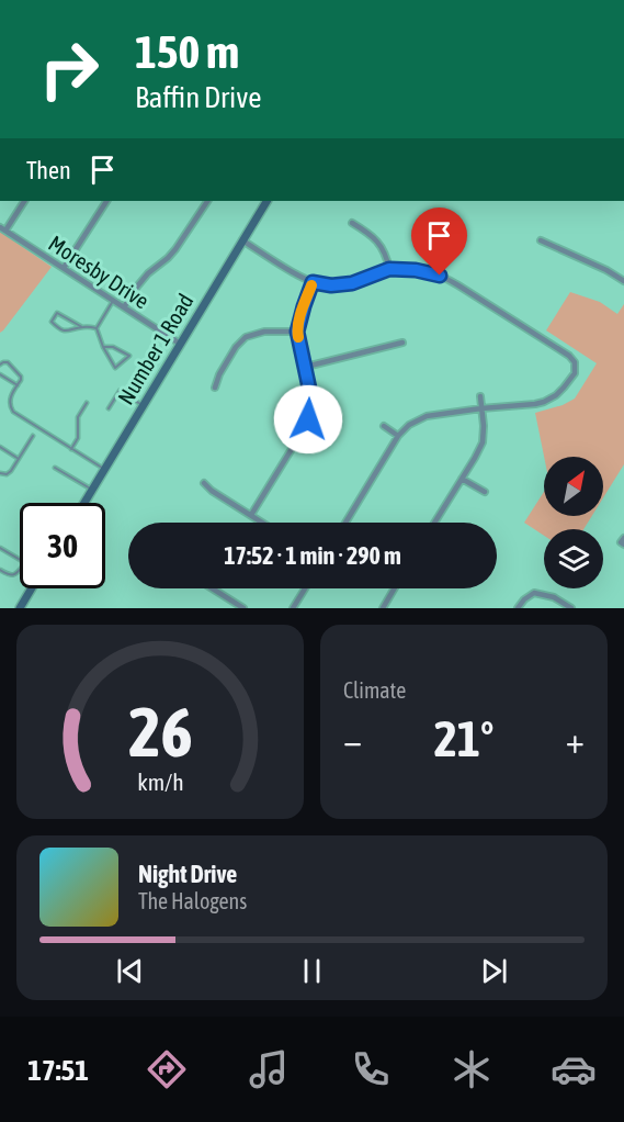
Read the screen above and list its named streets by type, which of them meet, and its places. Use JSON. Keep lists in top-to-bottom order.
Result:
{
  "streets": {
    "main road": ["Number 1 Road"],
    "street": ["Moresby Drive"]
  },
  "crossings": [
    ["Moresby Drive", "Number 1 Road"]
  ],
  "north": "top right",
  "page": {
    "turn": ["150 m", "Baffin Drive"],
    "then": "Then",
    "limit": "30",
    "trip": "17:52 · 1 min · 290 m",
    "tile": "Climate",
    "heat": ["−", "21°", "+"],
    "song": ["Night Drive", "The Halogens"],
    "tabs": "17:51",
    "gauge": ["26", "km/h"]
  }
}
